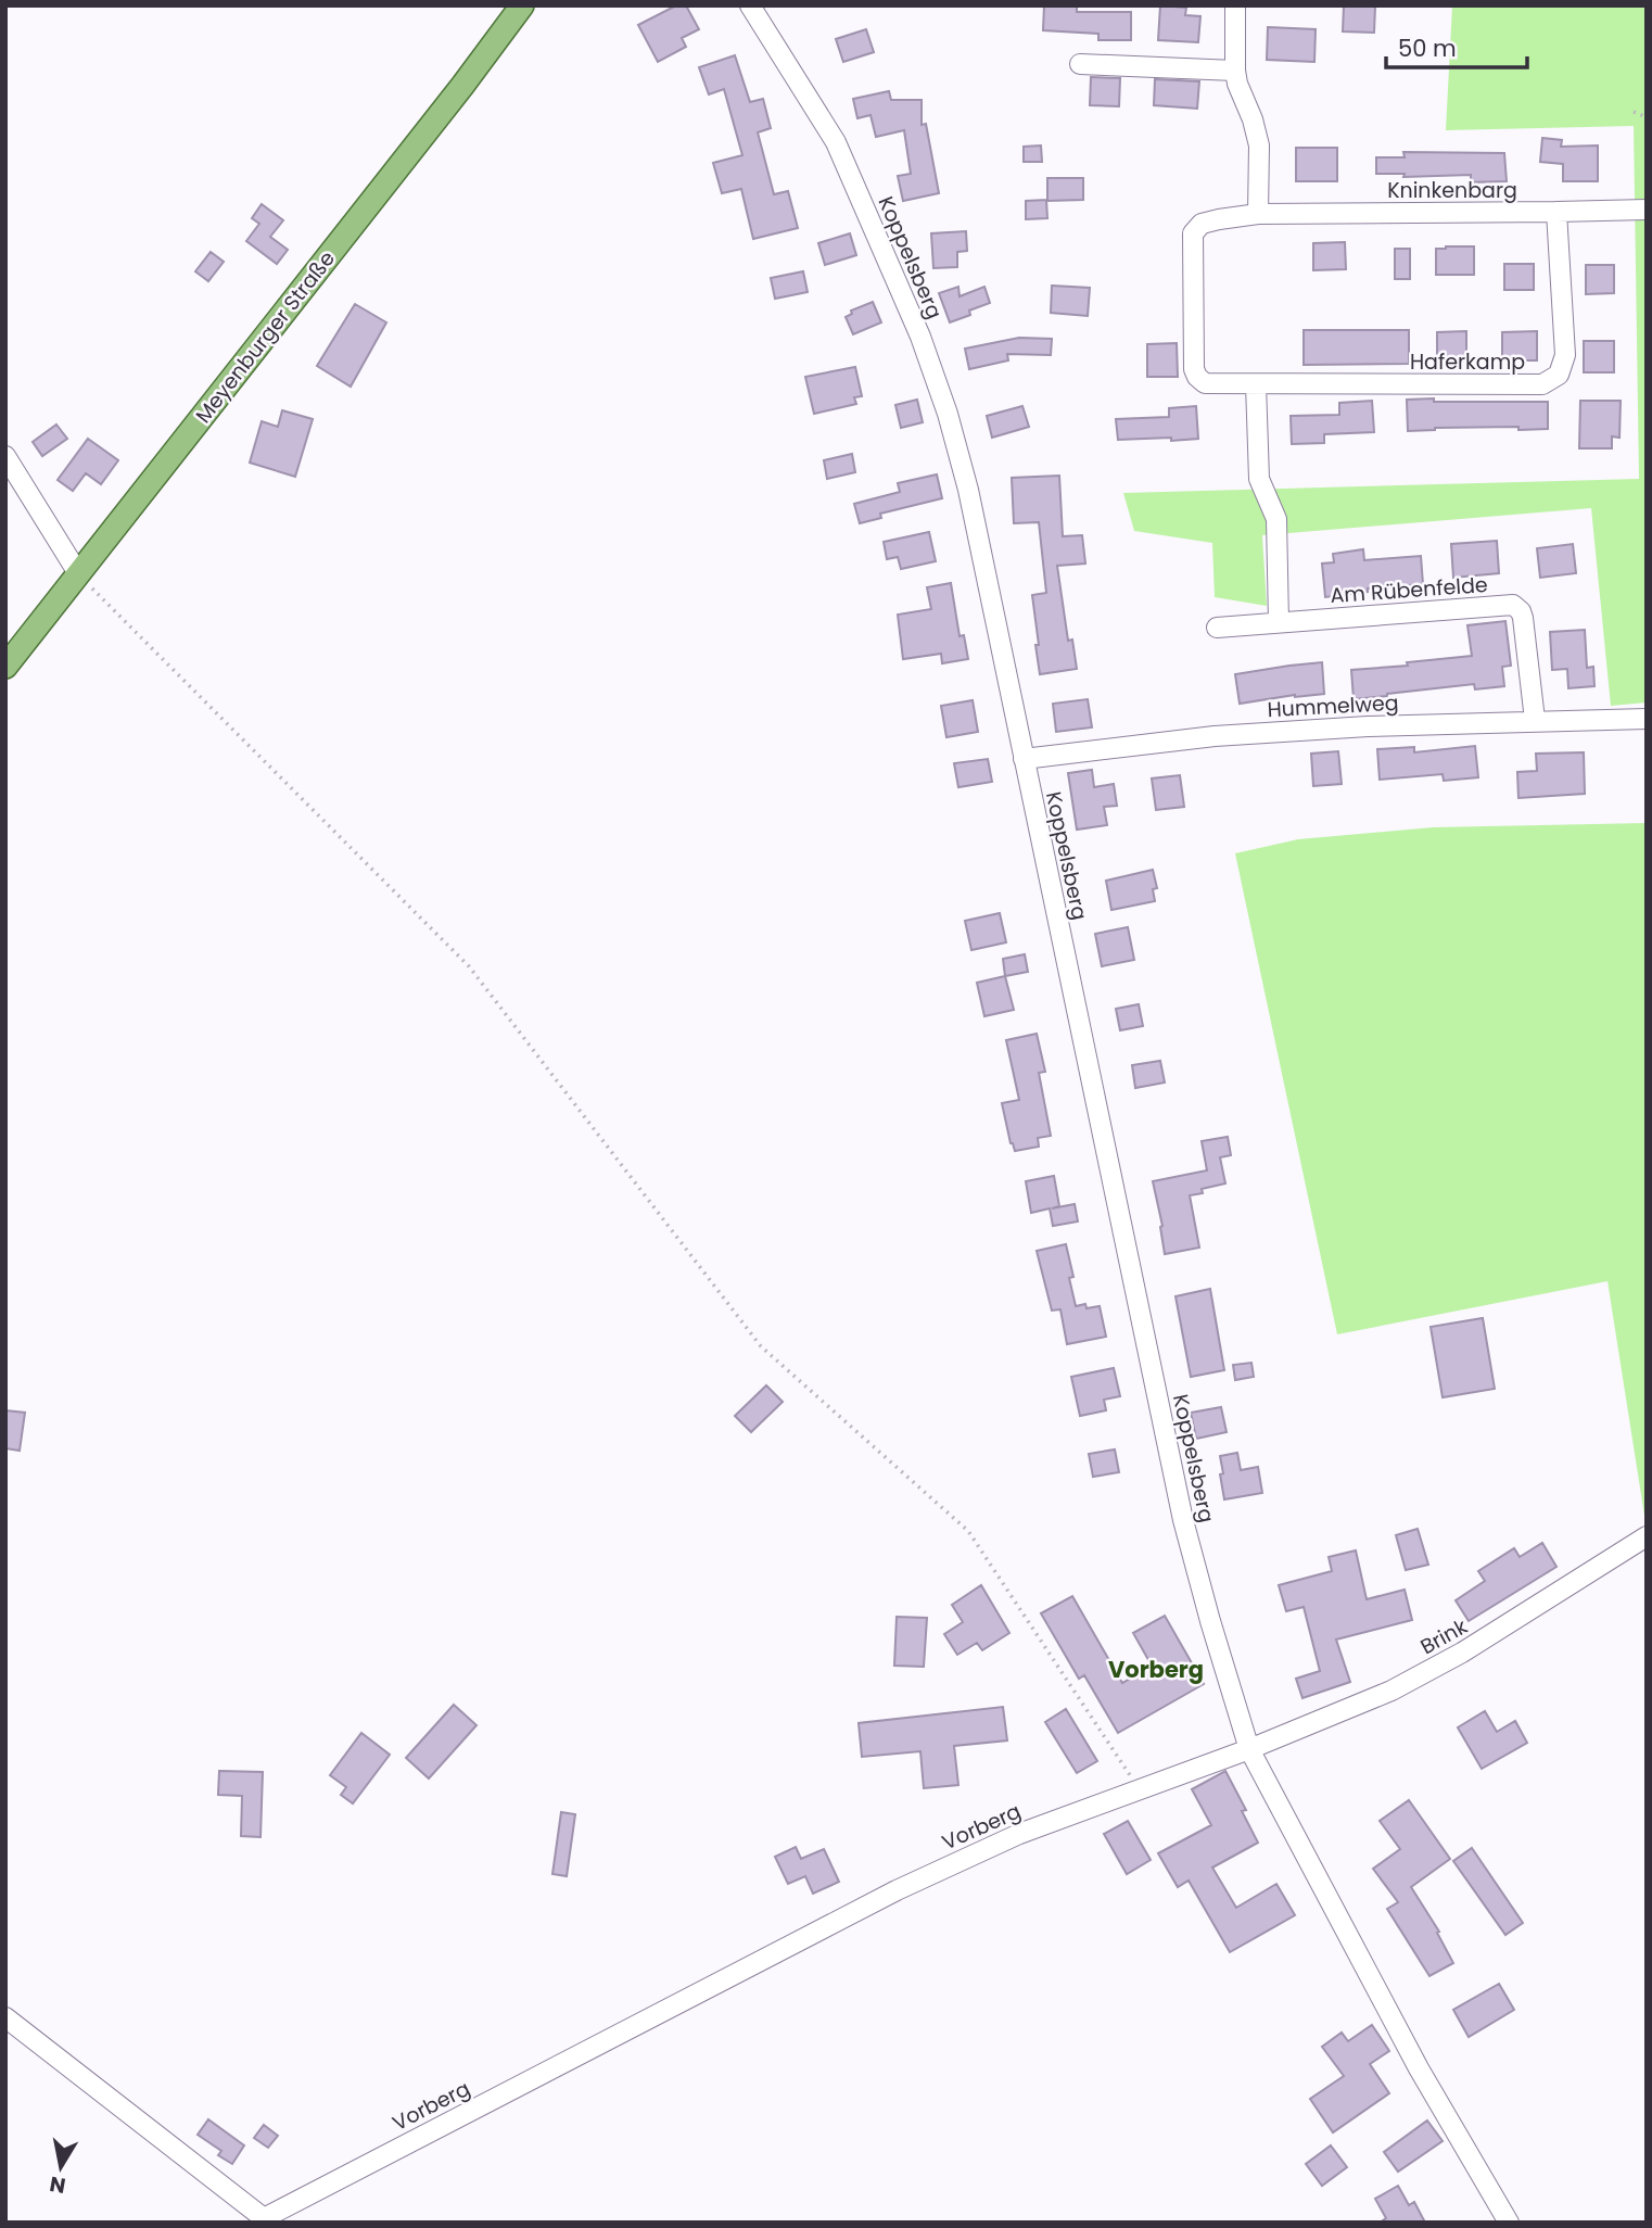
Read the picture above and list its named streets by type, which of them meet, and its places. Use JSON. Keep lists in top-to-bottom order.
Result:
{
  "streets": {
    "main road": ["Meyenburger Straße"],
    "street": [
      "Kninkenbarg",
      "Koppelsberg",
      "Haferkamp",
      "Am Rübenfelde",
      "Hummelweg",
      "Brink",
      "Vorberg"
    ]
  },
  "crossings": [
    ["Kninkenbarg", "Haferkamp"],
    ["Koppelsberg", "Hummelweg"],
    ["Koppelsberg", "Brink"],
    ["Koppelsberg", "Vorberg"],
    ["Am Rübenfelde", "Hummelweg"],
    ["Brink", "Vorberg"]
  ],
  "districts": ["Vorberg"],
  "scale_bar": "50 m",
  "north": "bottom"
}
